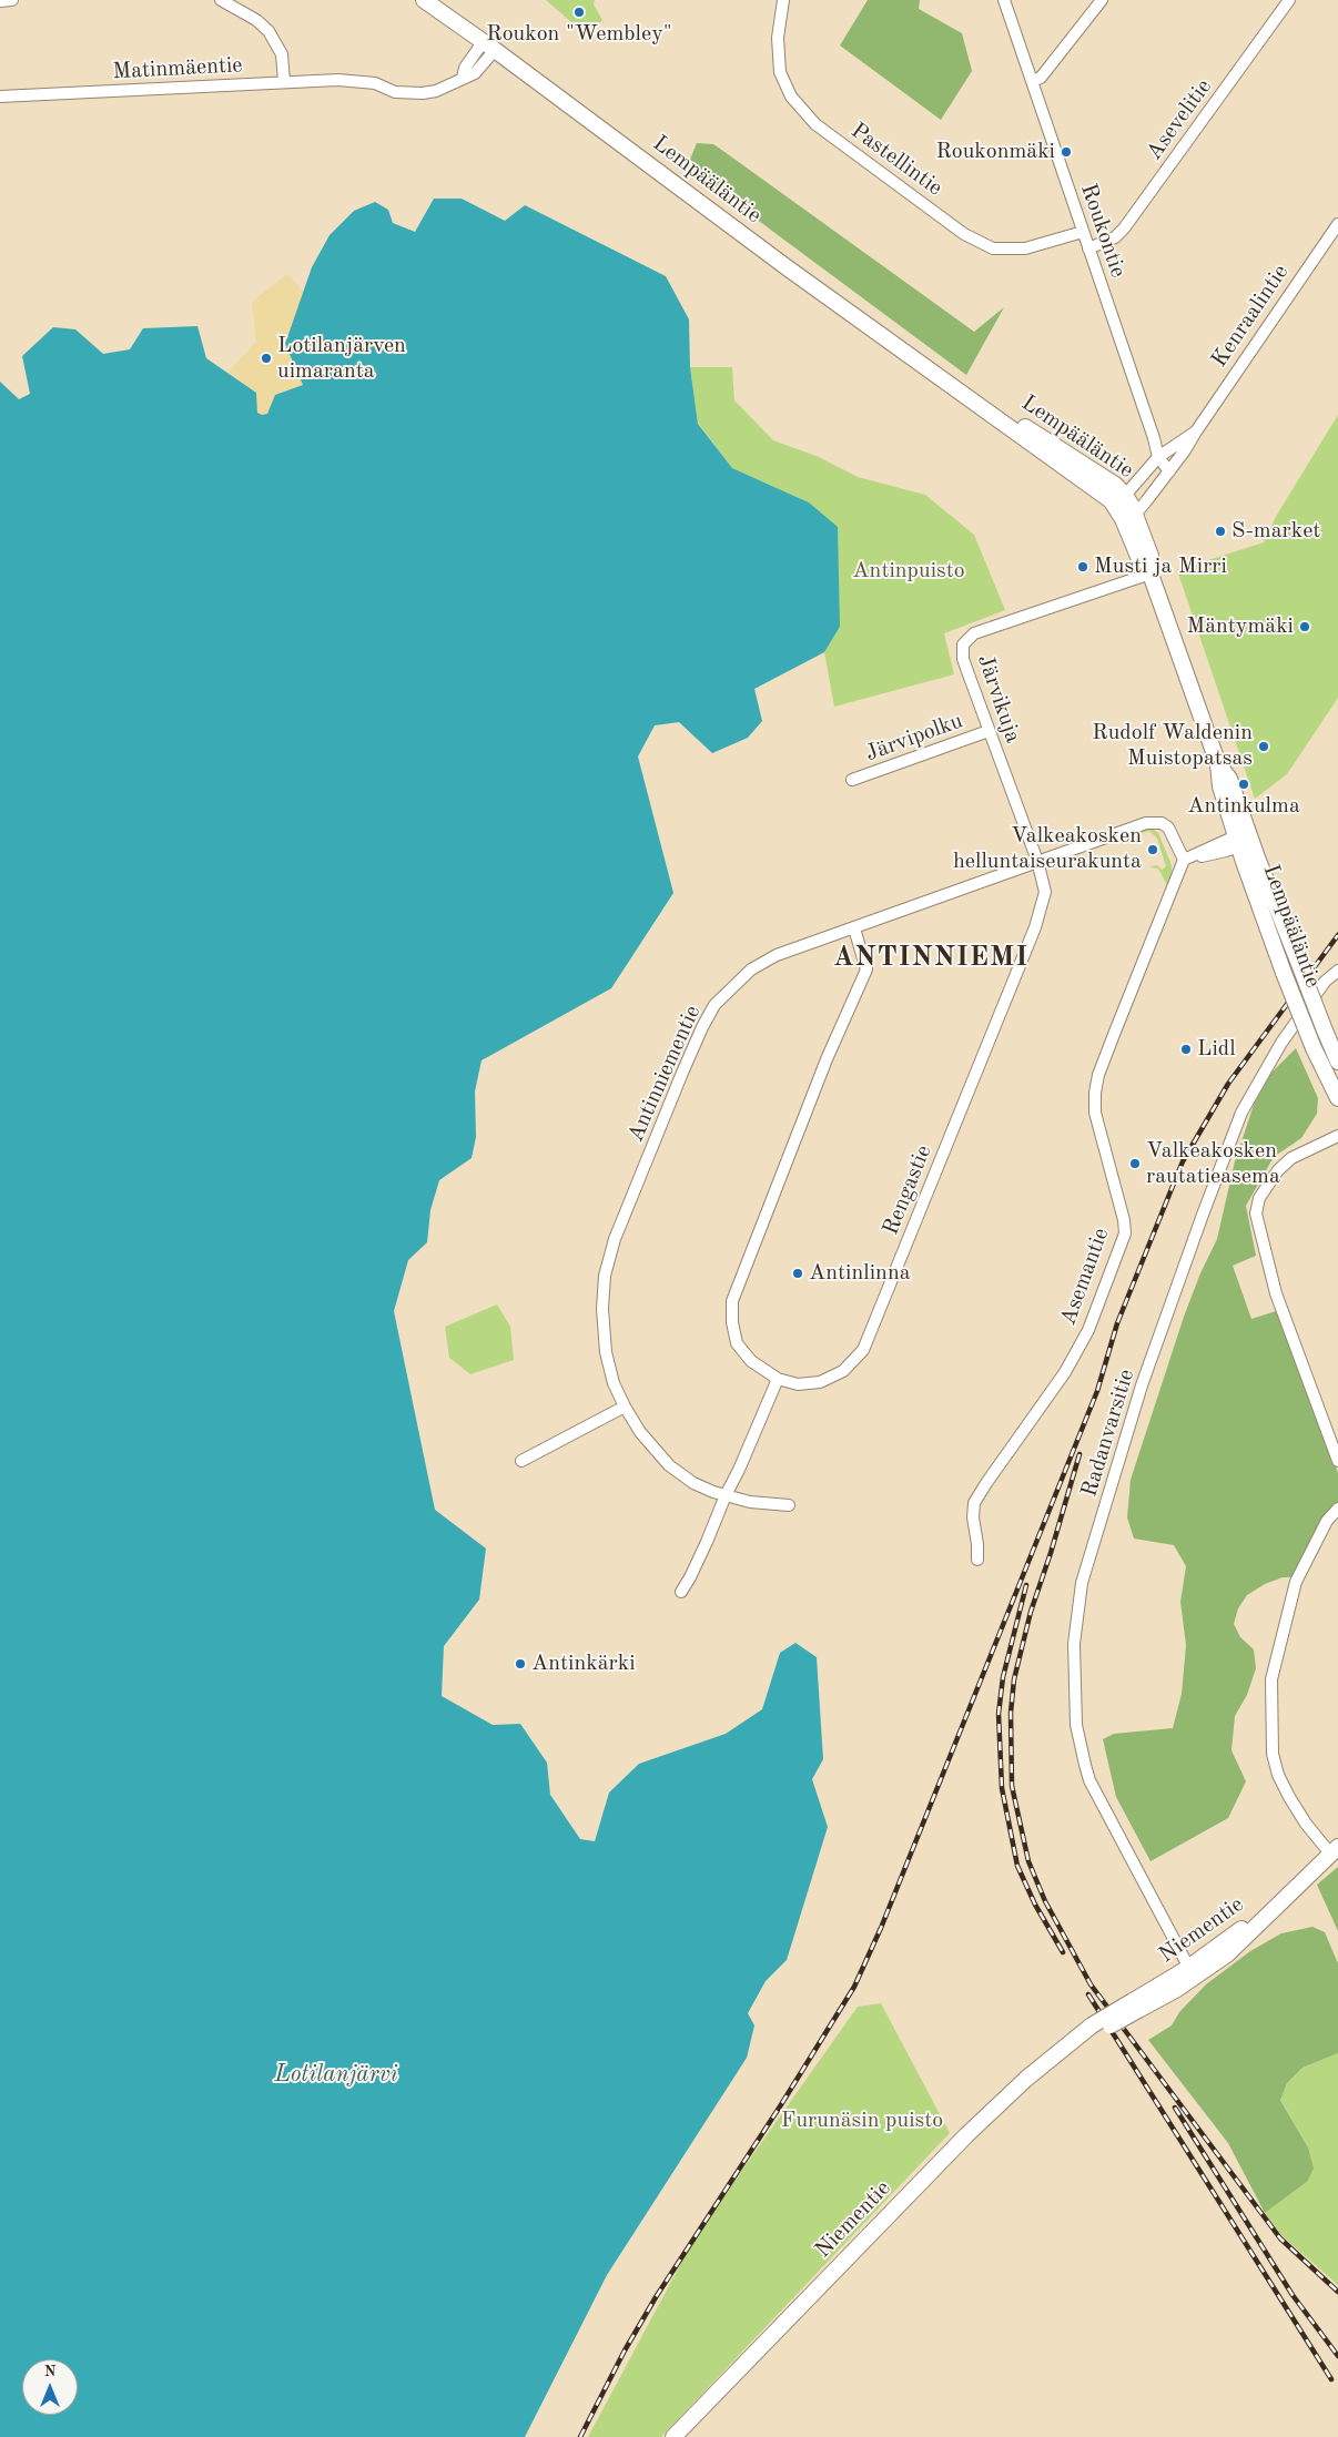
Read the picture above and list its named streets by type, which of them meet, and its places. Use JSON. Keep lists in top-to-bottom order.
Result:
{
  "streets": {
    "main road": ["Lempääläntie", "Niementie"],
    "street": [
      "Matinmäentie",
      "Asevelitie",
      "Pastellintie",
      "Roukontie",
      "Kenraalintie",
      "Järvikuja",
      "Järvipolku",
      "Antinniementie",
      "Rengastie",
      "Asemantie",
      "Radanvarsitie"
    ]
  },
  "crossings": [
    ["Matinmäentie", "Lempääläntie"],
    ["Asevelitie", "Roukontie"],
    ["Pastellintie", "Roukontie"],
    ["Lempääläntie", "Kenraalintie"],
    ["Lempääläntie", "Järvikuja"],
    ["Roukontie", "Kenraalintie"],
    ["Järvikuja", "Järvipolku"],
    ["Järvikuja", "Antinniementie"],
    ["Järvikuja", "Rengastie"],
    ["Antinniementie", "Rengastie"],
    ["Antinniementie", "Asemantie"],
    ["Radanvarsitie", "Niementie"]
  ],
  "districts": ["ANTINNIEMI"],
  "water": ["Lotilanjärvi"],
  "parks": ["Antinpuisto", "Furunäsin puisto"],
  "places": [
    "Roukon \"Wembley\"",
    "Roukonmäki",
    "Lotilanjärven uimaranta",
    "S-market",
    "Musti ja Mirri",
    "Mäntymäki",
    "Rudolf Waldenin Muistopatsas",
    "Antinkulma",
    "Valkeakosken helluntaiseurakunta",
    "Lidl",
    "Valkeakosken rautatieasema",
    "Antinlinna",
    "Antinkärki"
  ],
  "north": "top"
}
